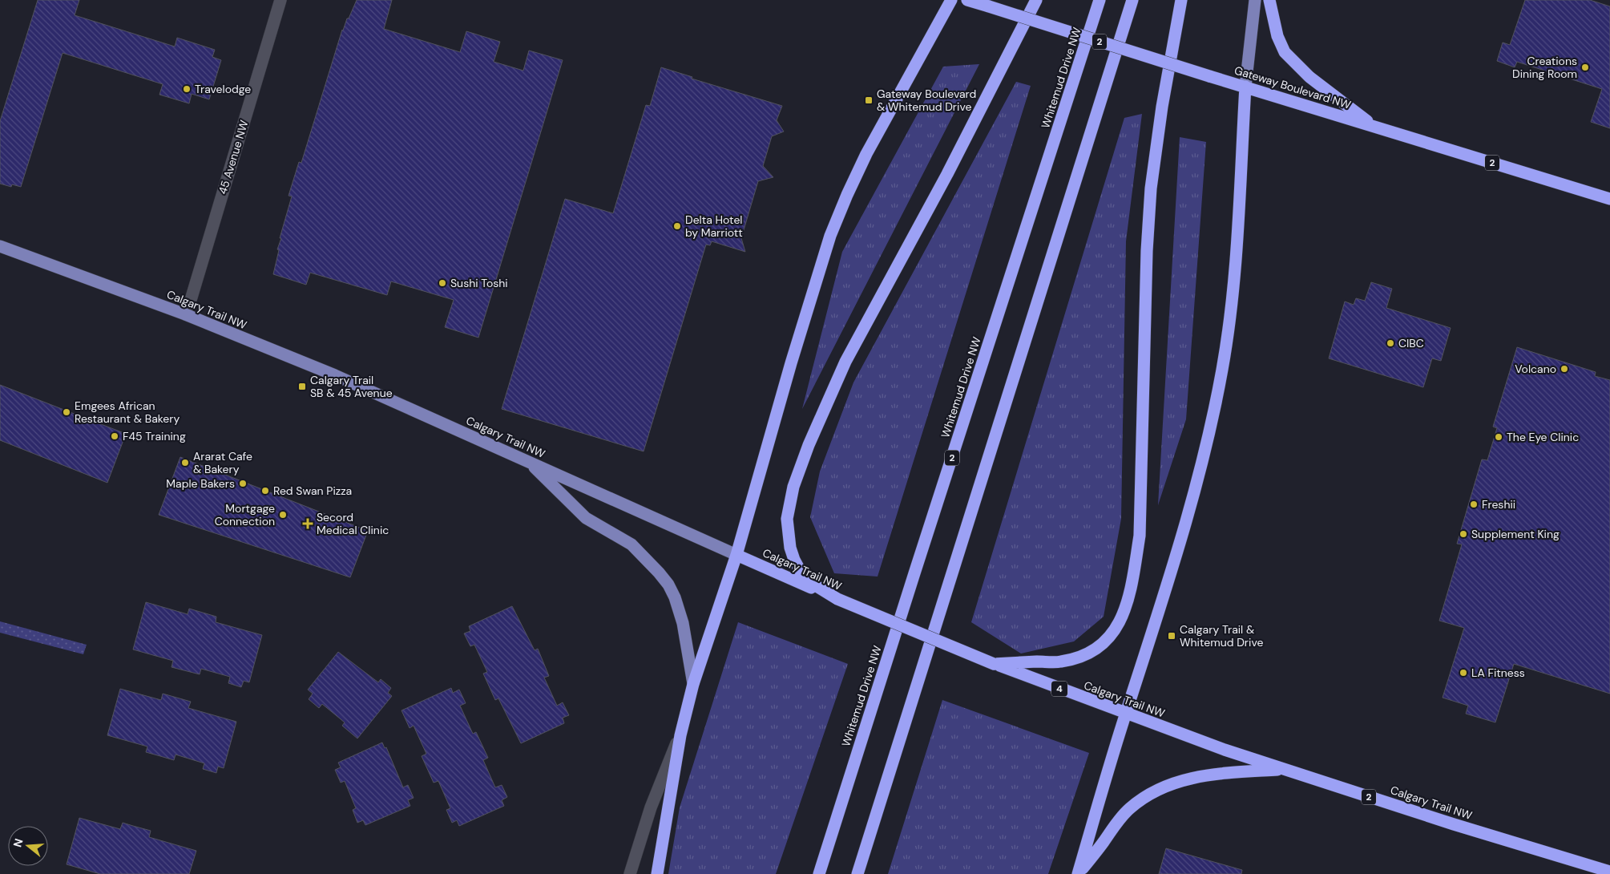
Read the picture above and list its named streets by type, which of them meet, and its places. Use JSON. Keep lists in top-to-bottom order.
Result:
{
  "streets": {
    "highway": [
      "2",
      "Whitemud Drive NW",
      "Gateway Boulevard NW",
      "Calgary Trail NW",
      "4"
    ],
    "street": ["45 Avenue NW"]
  },
  "crossings": [
    ["45 Avenue NW", "Calgary Trail NW"]
  ],
  "places": {
    "other": [
      "Creations Dining Room",
      "Travelodge",
      "Delta Hotel by Marriott",
      "Sushi Toshi",
      "CIBC",
      "Volcano",
      "Emgees African Restaurant & Bakery",
      "F45 Training",
      "The Eye Clinic",
      "Ararat Cafe & Bakery",
      "Maple Bakers",
      "Red Swan Pizza",
      "Freshii",
      "Mortgage Connection",
      "Supplement King",
      "LA Fitness"
    ],
    "transit": ["Gateway Boulevard & Whitemud Drive", "Calgary Trail SB & 45 Avenue", "Calgary Trail & Whitemud Drive"],
    "health": ["Secord Medical Clinic"]
  },
  "north": "left"
}
